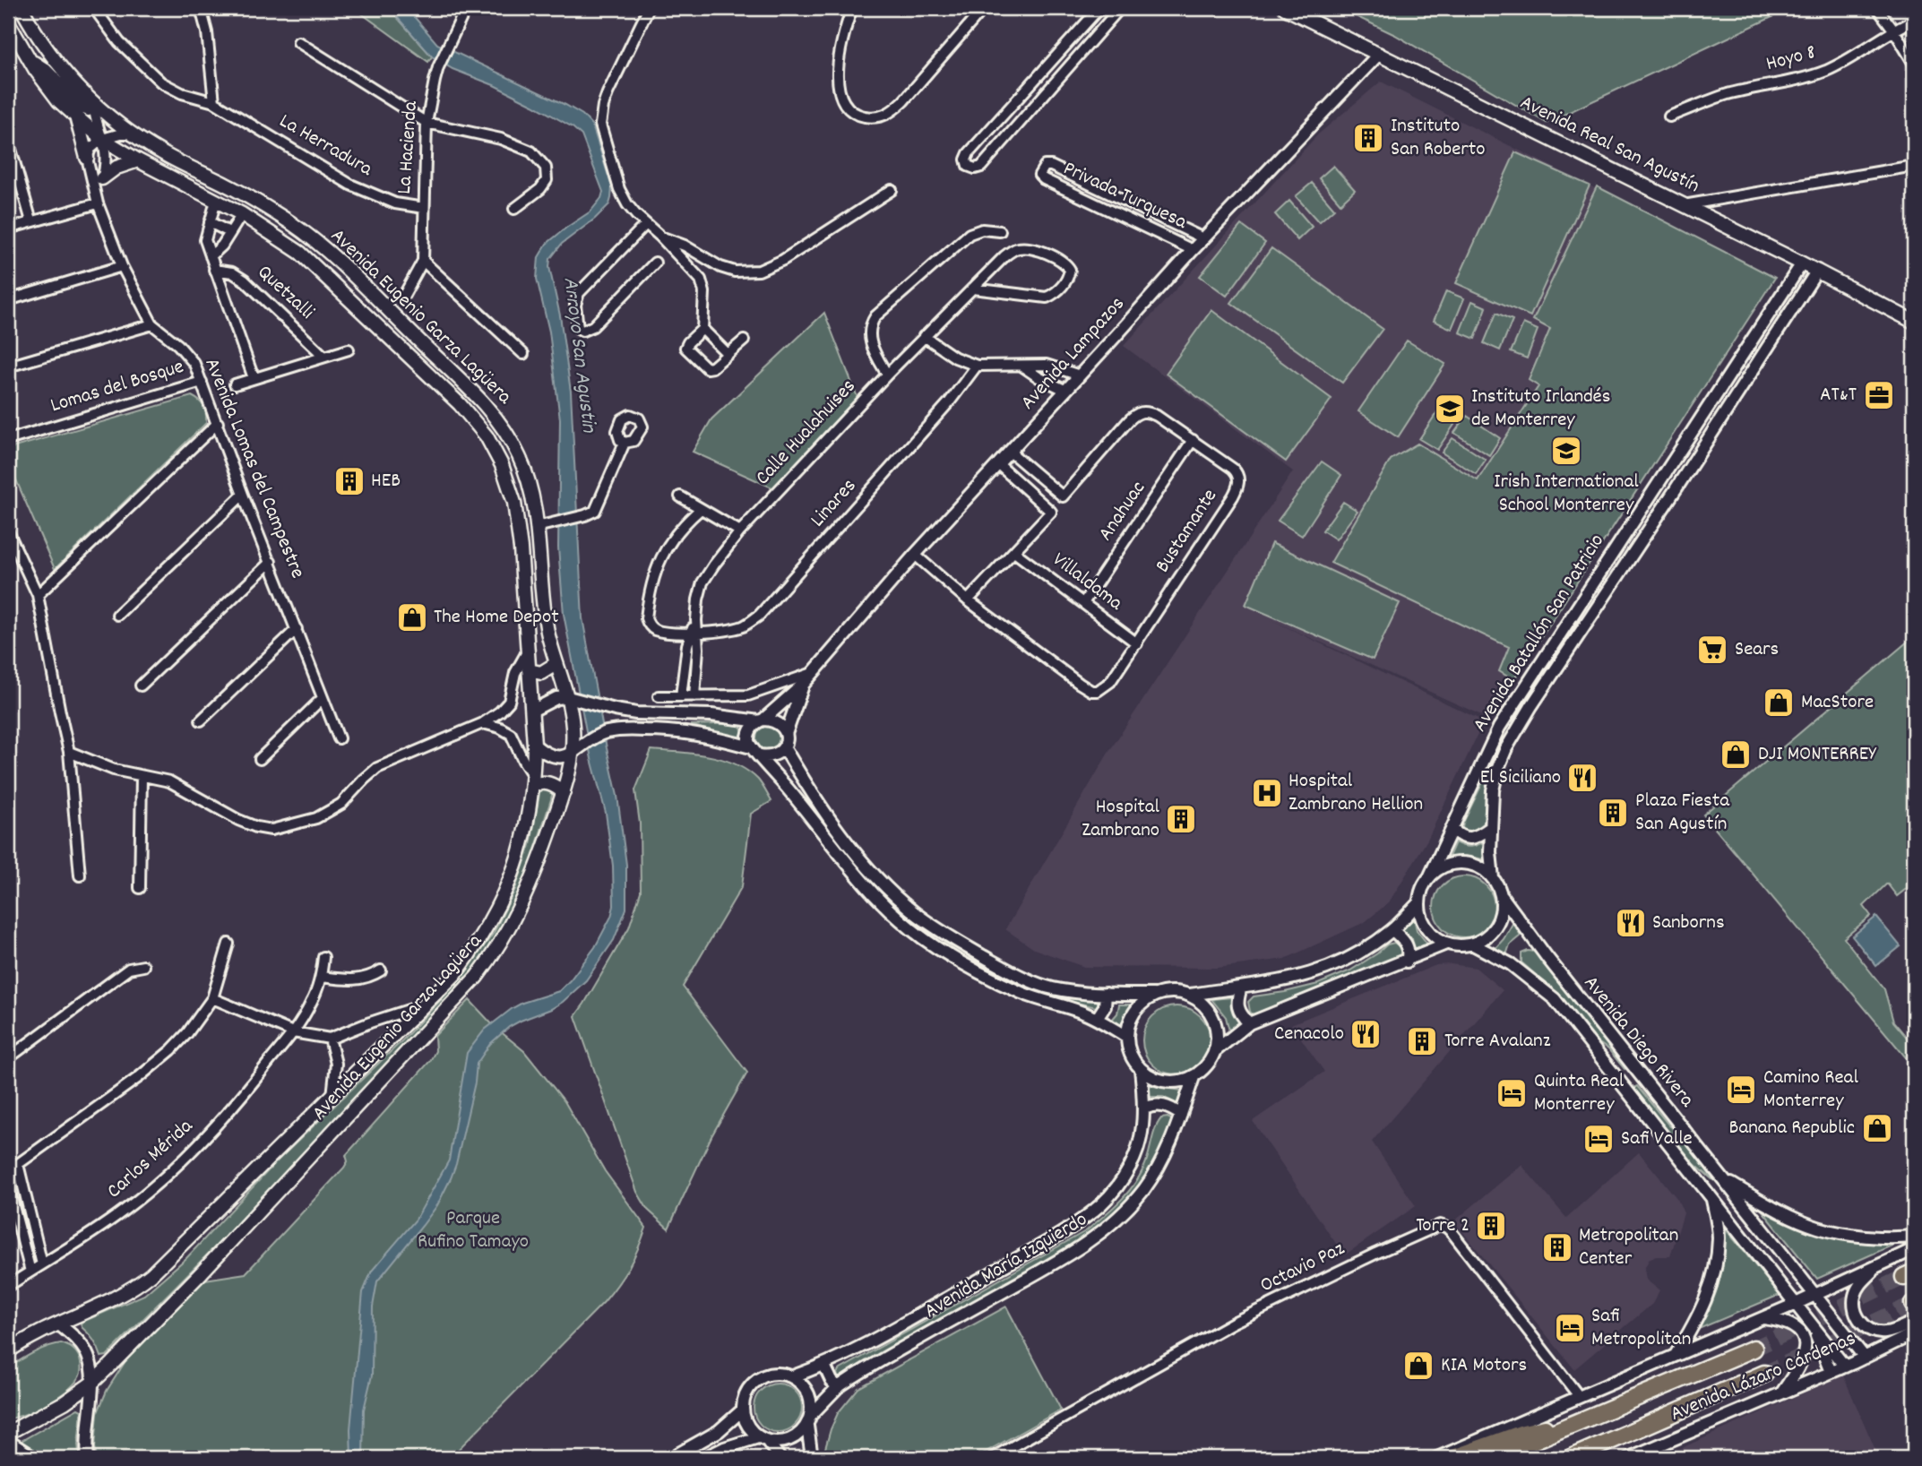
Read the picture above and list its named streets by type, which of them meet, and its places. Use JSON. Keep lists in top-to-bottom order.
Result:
{
  "streets": {
    "highway": ["Avenida Lázaro Cárdenas"],
    "main road": ["Avenida Real San Agustín", "Avenida Eugenio Garza Lagüera"],
    "street": [
      "Hoyo 8",
      "La Herradura",
      "La Hacienda",
      "Privada Turquesa",
      "Quetzalli",
      "Avenida Lampazos",
      "Lomas del Bosque",
      "Calle Hualahuises",
      "Avenida Lomas del Campestre",
      "Linares",
      "Anahuac",
      "Bustamante",
      "Villaldama",
      "Avenida Batallón San Patricio",
      "Avenida Diego Rivera",
      "Carlos Mérida",
      "Avenida María Izquierdo",
      "Octavio Paz"
    ]
  },
  "crossings": [
    ["Avenida Real San Agustín", "Avenida Lampazos"],
    ["Avenida Real San Agustín", "Avenida Batallón San Patricio"],
    ["La Herradura", "La Hacienda"],
    ["Privada Turquesa", "Avenida Lampazos"],
    ["Avenida Lampazos", "Bustamante"],
    ["Lomas del Bosque", "Avenida Lomas del Campestre"],
    ["Calle Hualahuises", "Linares"],
    ["Anahuac", "Bustamante"],
    ["Anahuac", "Villaldama"],
    ["Bustamante", "Villaldama"],
    ["Avenida Batallón San Patricio", "Avenida Diego Rivera"],
    ["Avenida Diego Rivera", "Avenida Lázaro Cárdenas"]
  ],
  "water": ["Arroyo San Agustin"],
  "parks": ["Parque Rufino Tamayo"],
  "places": {
    "building": [
      "Instituto San Roberto",
      "HEB",
      "Plaza Fiesta San Agustín",
      "Hospital Zambrano",
      "Torre Avalanz",
      "Torre 2",
      "Metropolitan Center"
    ],
    "office": ["AT&T"],
    "school or university": ["Instituto Irlandés de Monterrey", "Irish International School Monterrey"],
    "shop": [
      "The Home Depot",
      "MacStore",
      "DJI MONTERREY",
      "Banana Republic",
      "KIA Motors"
    ],
    "supermarket": ["Sears"],
    "restaurant": ["El Siciliano", "Sanborns", "Cenacolo"],
    "hospital": ["Hospital Zambrano Hellion"],
    "hotel": [
      "Camino Real Monterrey",
      "Quinta Real Monterrey",
      "Safi Valle",
      "Safi Metropolitan"
    ]
  }
}
